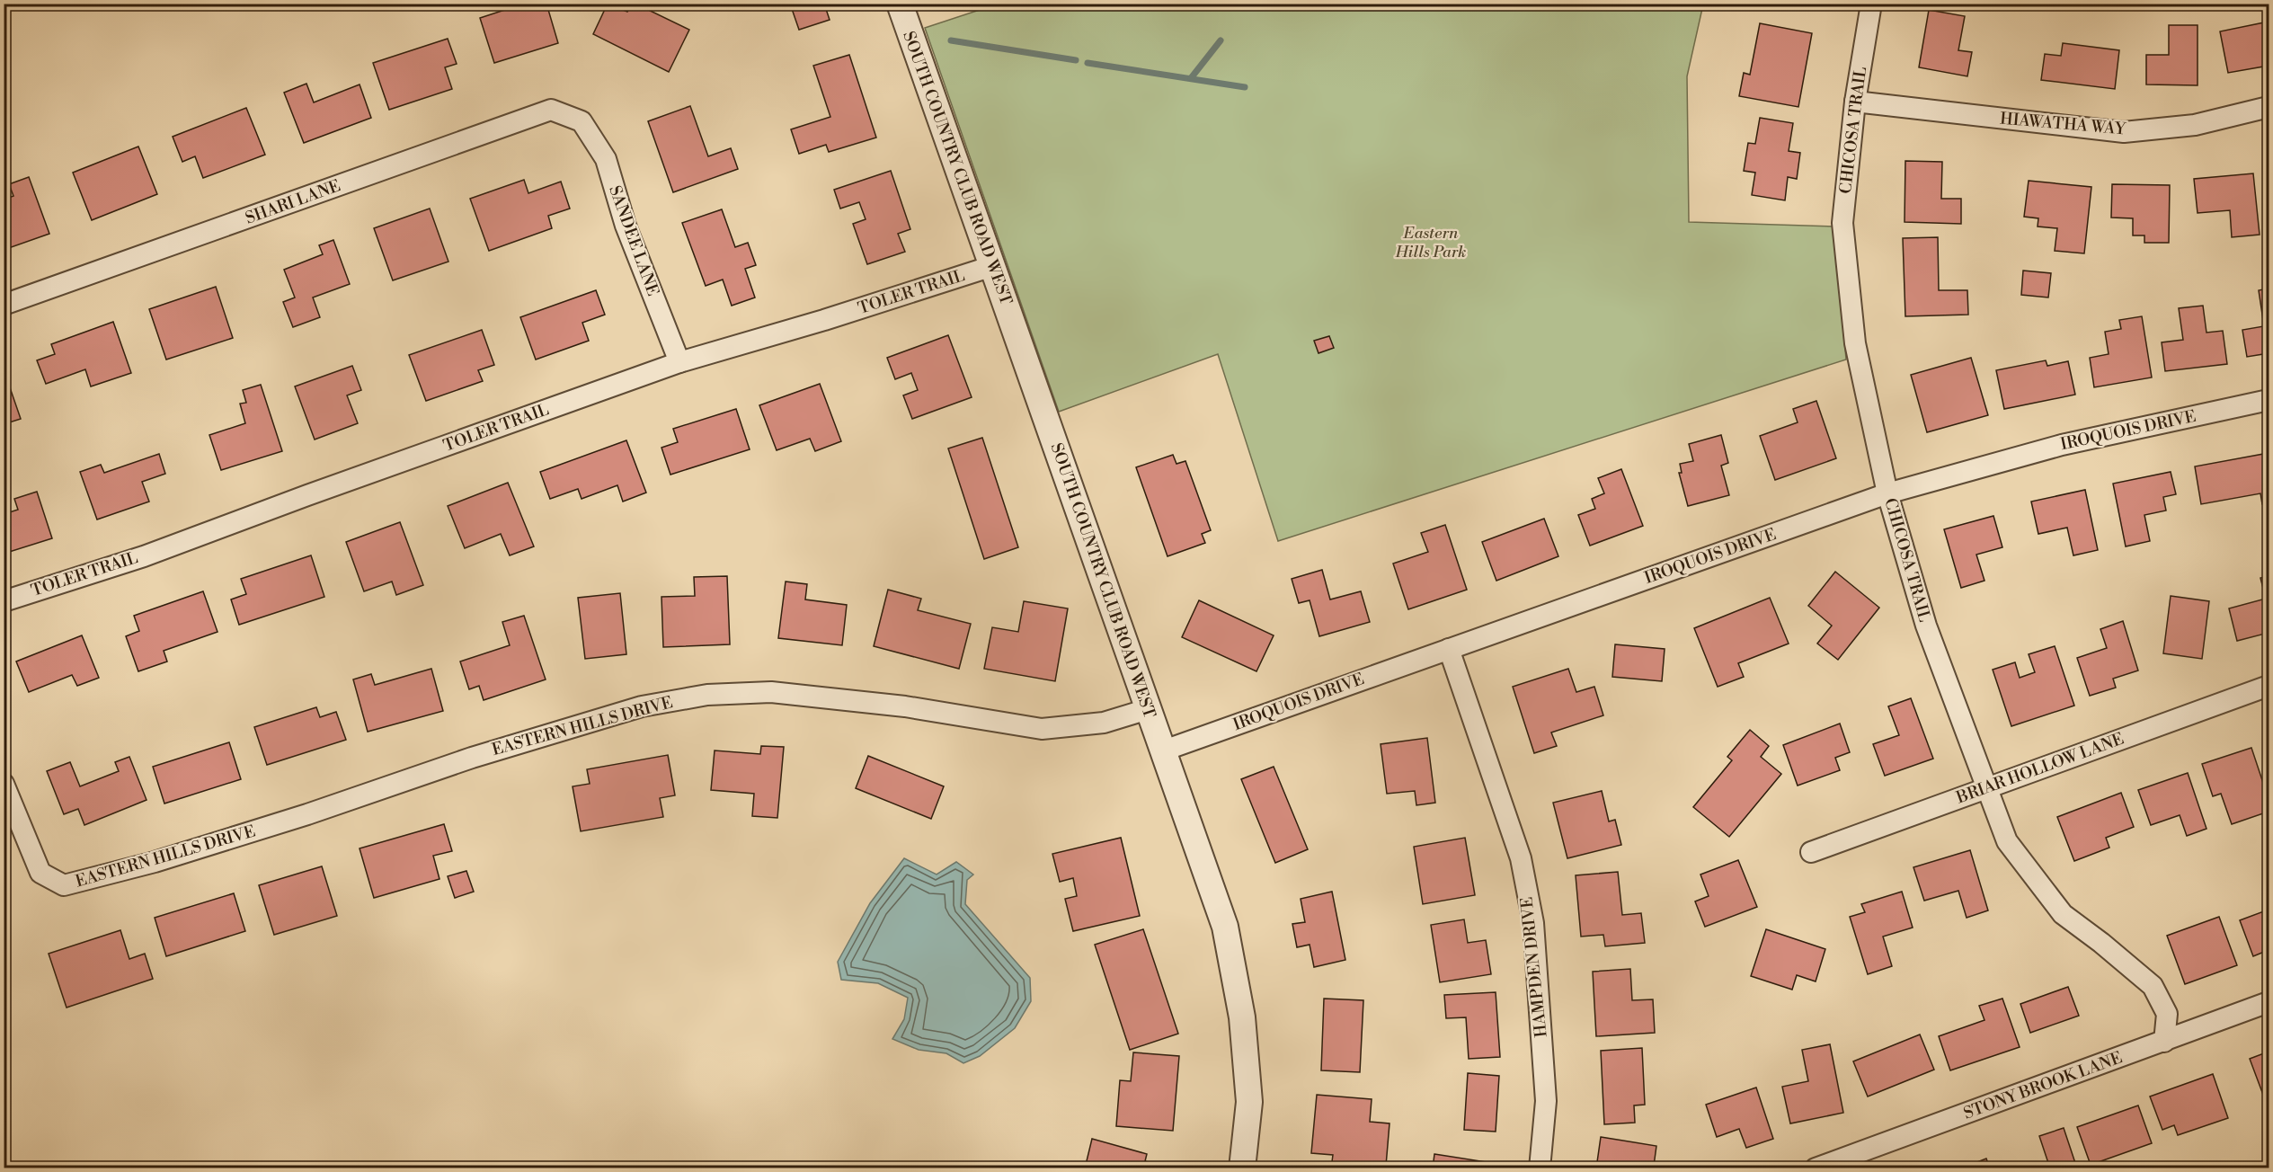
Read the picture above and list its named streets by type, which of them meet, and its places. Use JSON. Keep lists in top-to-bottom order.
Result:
{
  "streets": {
    "street": [
      "HIAWATHA WAY",
      "CHICOSA TRAIL",
      "SOUTH COUNTRY CLUB ROAD WEST",
      "SHARI LANE",
      "SANDEE LANE",
      "TOLER TRAIL",
      "IROQUOIS DRIVE",
      "EASTERN HILLS DRIVE",
      "BRIAR HOLLOW LANE",
      "HAMPDEN DRIVE",
      "STONY BROOK LANE"
    ]
  },
  "crossings": [
    ["HIAWATHA WAY", "CHICOSA TRAIL"],
    ["CHICOSA TRAIL", "IROQUOIS DRIVE"],
    ["CHICOSA TRAIL", "BRIAR HOLLOW LANE"],
    ["CHICOSA TRAIL", "STONY BROOK LANE"],
    ["SOUTH COUNTRY CLUB ROAD WEST", "TOLER TRAIL"],
    ["SOUTH COUNTRY CLUB ROAD WEST", "IROQUOIS DRIVE"],
    ["SOUTH COUNTRY CLUB ROAD WEST", "EASTERN HILLS DRIVE"],
    ["SHARI LANE", "SANDEE LANE"],
    ["SANDEE LANE", "TOLER TRAIL"],
    ["IROQUOIS DRIVE", "HAMPDEN DRIVE"]
  ],
  "parks": ["Eastern Hills Park"]
}
